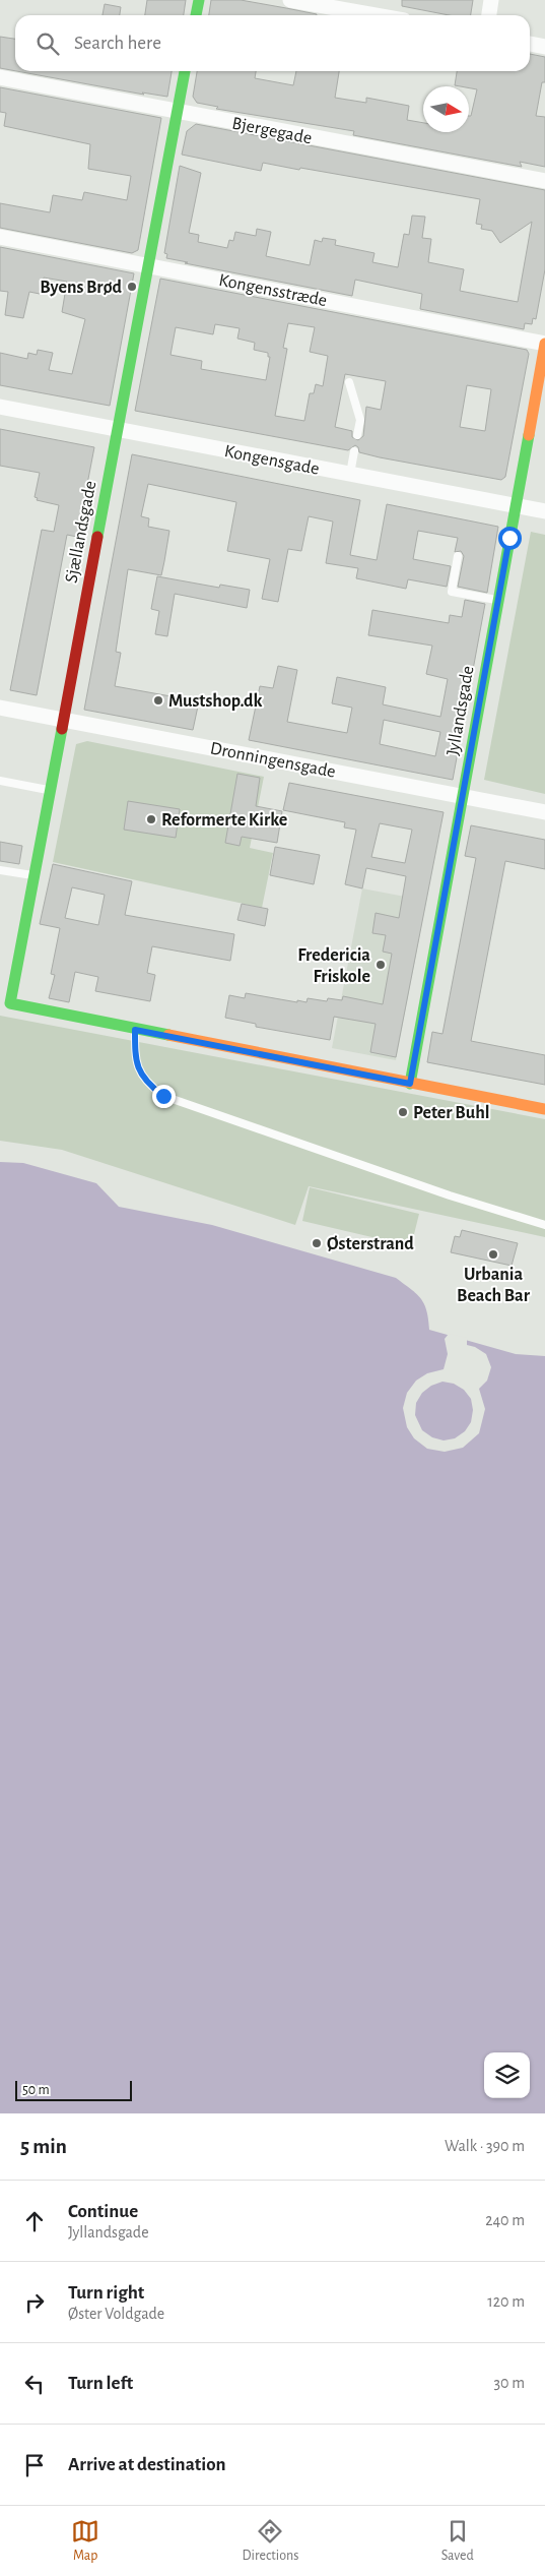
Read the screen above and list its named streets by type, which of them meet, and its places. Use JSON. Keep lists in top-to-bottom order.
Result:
{
  "streets": {
    "street": [
      "Bjergegade",
      "Kongensstræde",
      "Kongensgade",
      "Sjællandsgade",
      "Jyllandsgade",
      "Dronningensgade"
    ]
  },
  "crossings": [
    ["Bjergegade", "Sjællandsgade"],
    ["Kongensstræde", "Sjællandsgade"],
    ["Kongensstræde", "Jyllandsgade"],
    ["Kongensgade", "Sjællandsgade"],
    ["Kongensgade", "Jyllandsgade"],
    ["Sjællandsgade", "Dronningensgade"],
    ["Jyllandsgade", "Dronningensgade"]
  ],
  "places": [
    "Byens Brød",
    "Mustshop.dk",
    "Reformerte Kirke",
    "Fredericia Friskole",
    "Peter Buhl",
    "Østerstrand",
    "Urbania Beach Bar"
  ],
  "scale_bar": "50 m",
  "north": "right",
  "page": {
    "search": "Search here",
    "scale": "50 m",
    "heading": ["5 min", "Walk · 390 m"],
    "list": [
      ["Continue", "Jyllandsgade", "240 m"],
      ["Turn right", "Øster Voldgade", "120 m"],
      ["Turn left", "30 m"],
      "Arrive at destination"
    ],
    "nav": ["Map", "Directions", "Saved"]
  }
}
